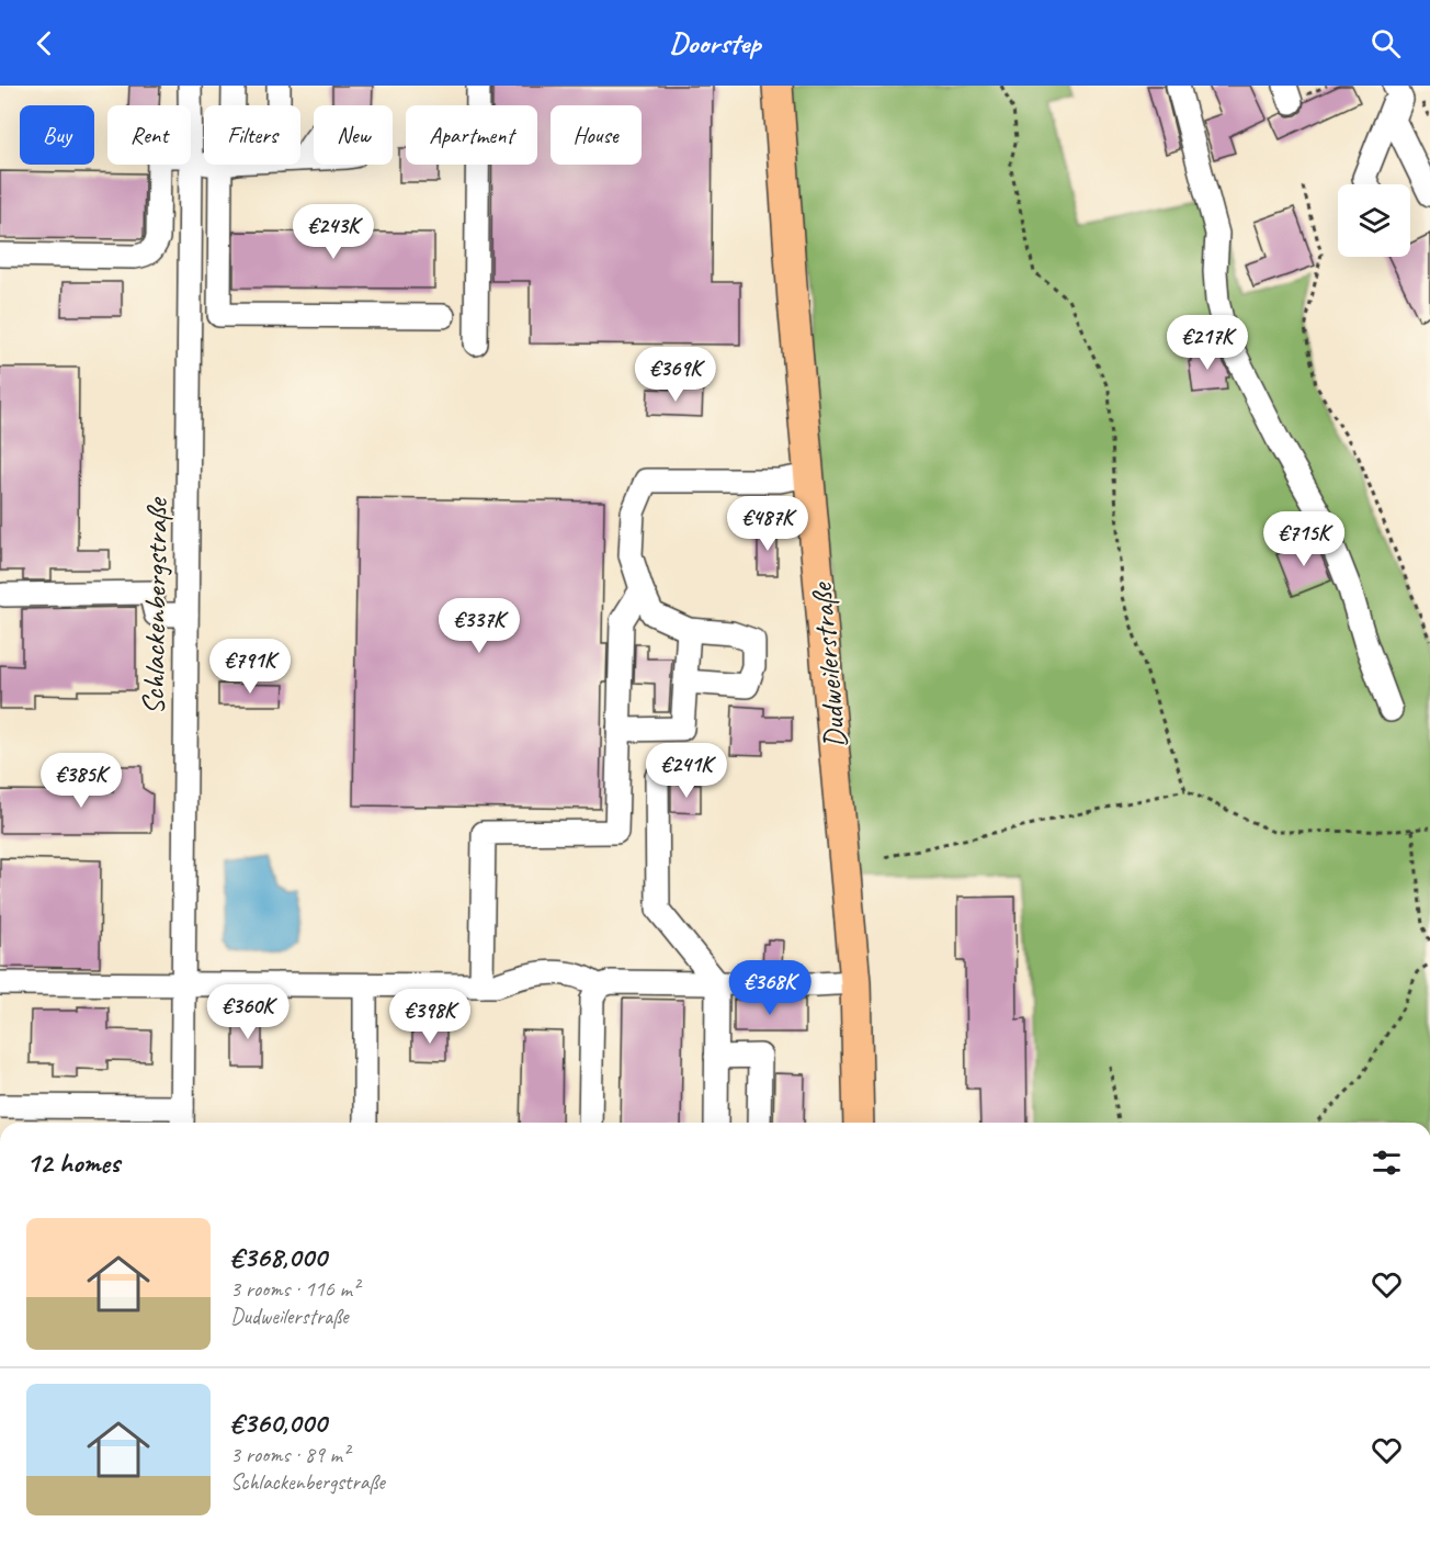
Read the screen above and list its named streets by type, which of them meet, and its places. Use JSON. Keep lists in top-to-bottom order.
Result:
{
  "streets": {
    "main road": ["Dudweilerstraße"],
    "street": ["Schlackenbergstraße"]
  },
  "page": {
    "header": "Doorstep",
    "chip": [
      "Buy",
      "Rent",
      "Filters",
      "New",
      "Apartment",
      "House"
    ],
    "price": [
      "€243K",
      "€217K",
      "€369K",
      "€487K",
      "€715K",
      "€337K",
      "€791K",
      "€241K",
      "€385K",
      "€368K",
      "€360K",
      "€398K"
    ],
    "heading": "12 homes",
    "list": [
      {
        "name": "€368,000",
        "note": "3 rooms · 116 m² · Dudweilerstraße"
      },
      {
        "name": "€360,000",
        "note": "3 rooms · 89 m² · Schlackenbergstraße"
      }
    ]
  }
}
